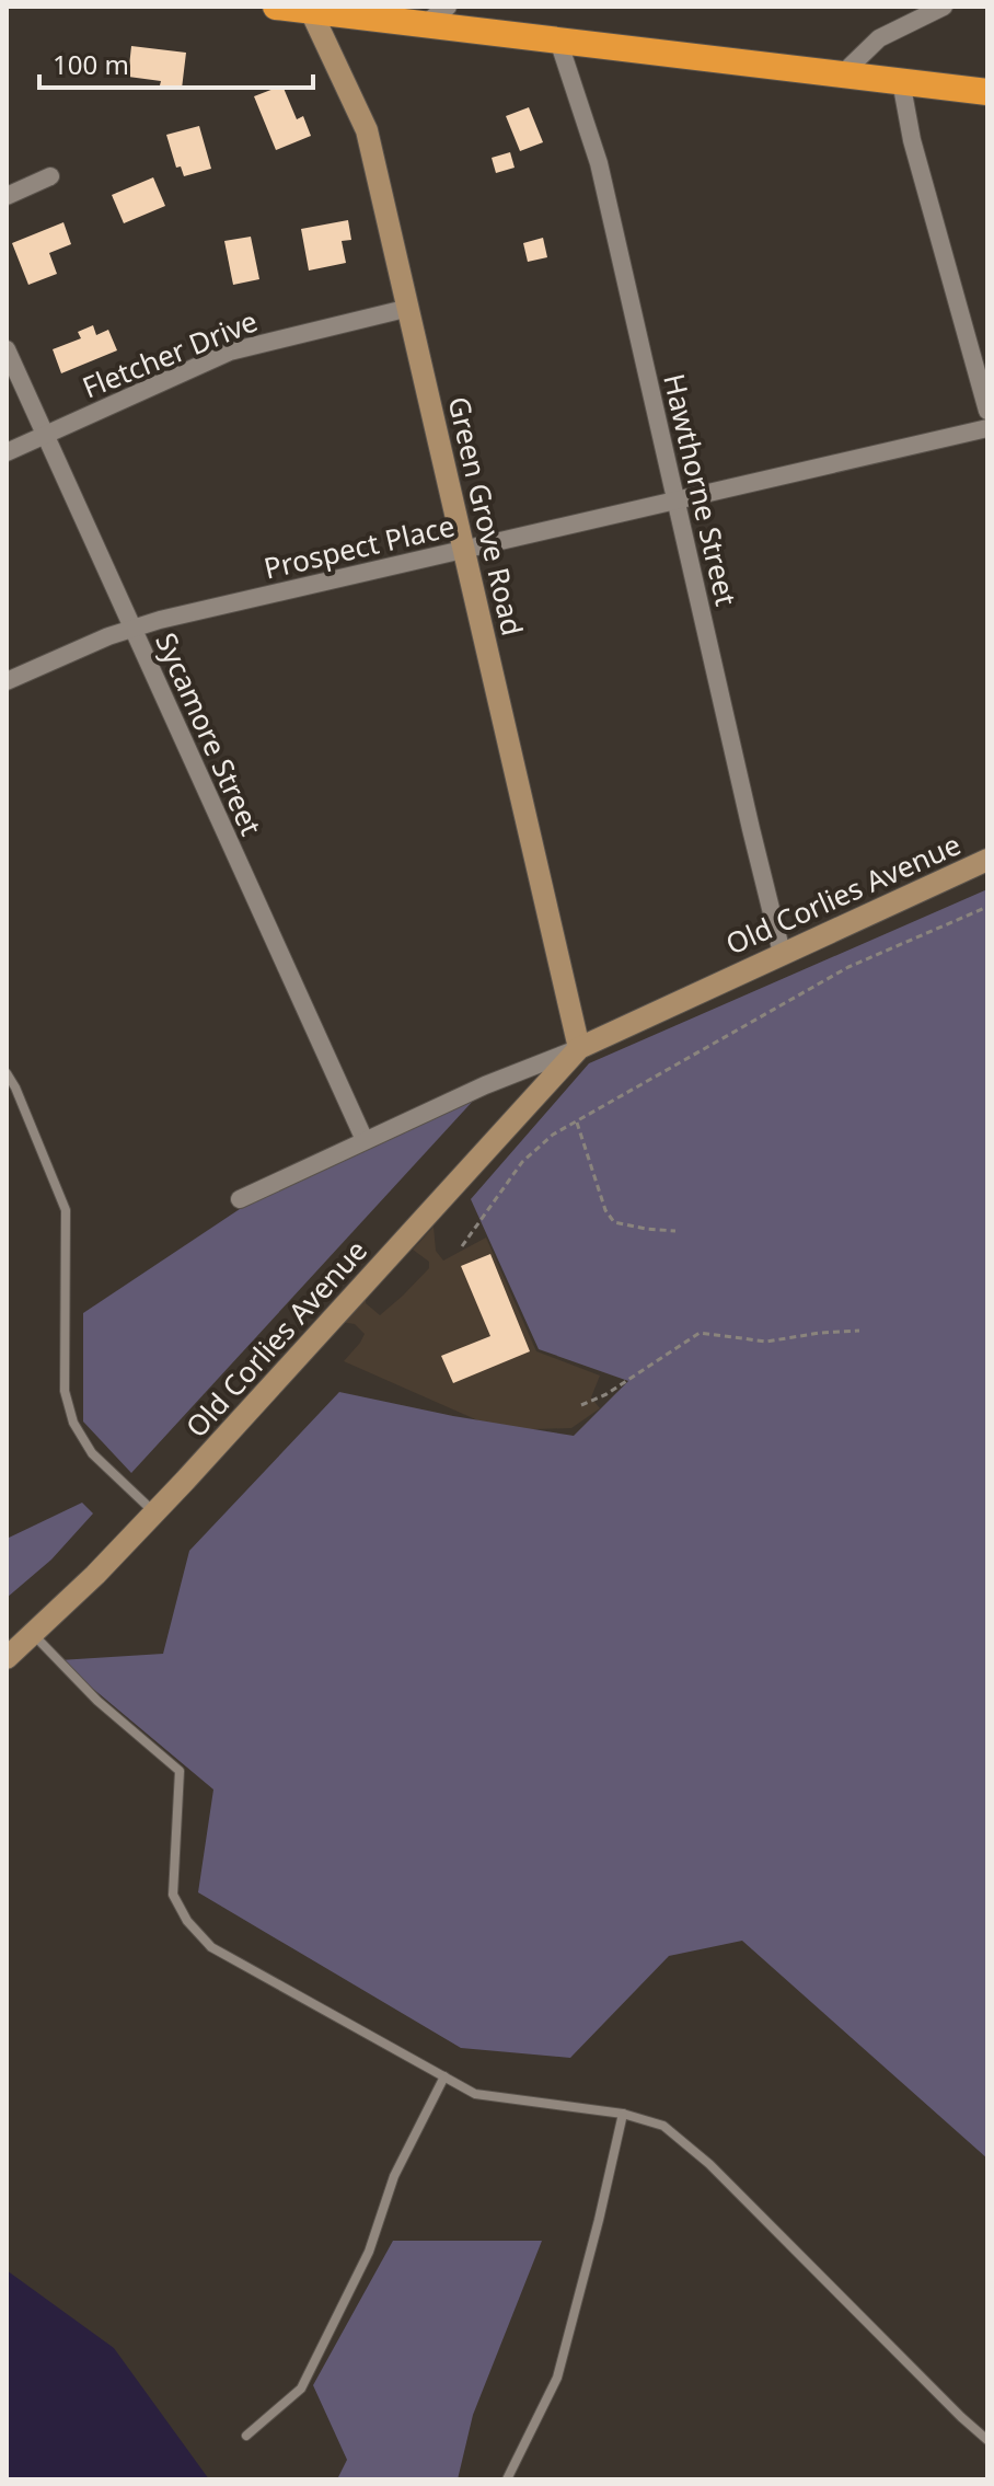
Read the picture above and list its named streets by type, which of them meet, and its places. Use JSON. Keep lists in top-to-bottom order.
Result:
{
  "streets": {
    "street": [
      "Fletcher Drive",
      "Hawthorne Street",
      "Green Grove Road",
      "Prospect Place",
      "Sycamore Street",
      "Old Corlies Avenue"
    ]
  },
  "crossings": [
    ["Fletcher Drive", "Green Grove Road"],
    ["Fletcher Drive", "Sycamore Street"],
    ["Hawthorne Street", "Prospect Place"],
    ["Hawthorne Street", "Old Corlies Avenue"],
    ["Green Grove Road", "Prospect Place"],
    ["Green Grove Road", "Old Corlies Avenue"],
    ["Prospect Place", "Sycamore Street"],
    ["Sycamore Street", "Old Corlies Avenue"]
  ],
  "scale_bar": "100 m"
}
